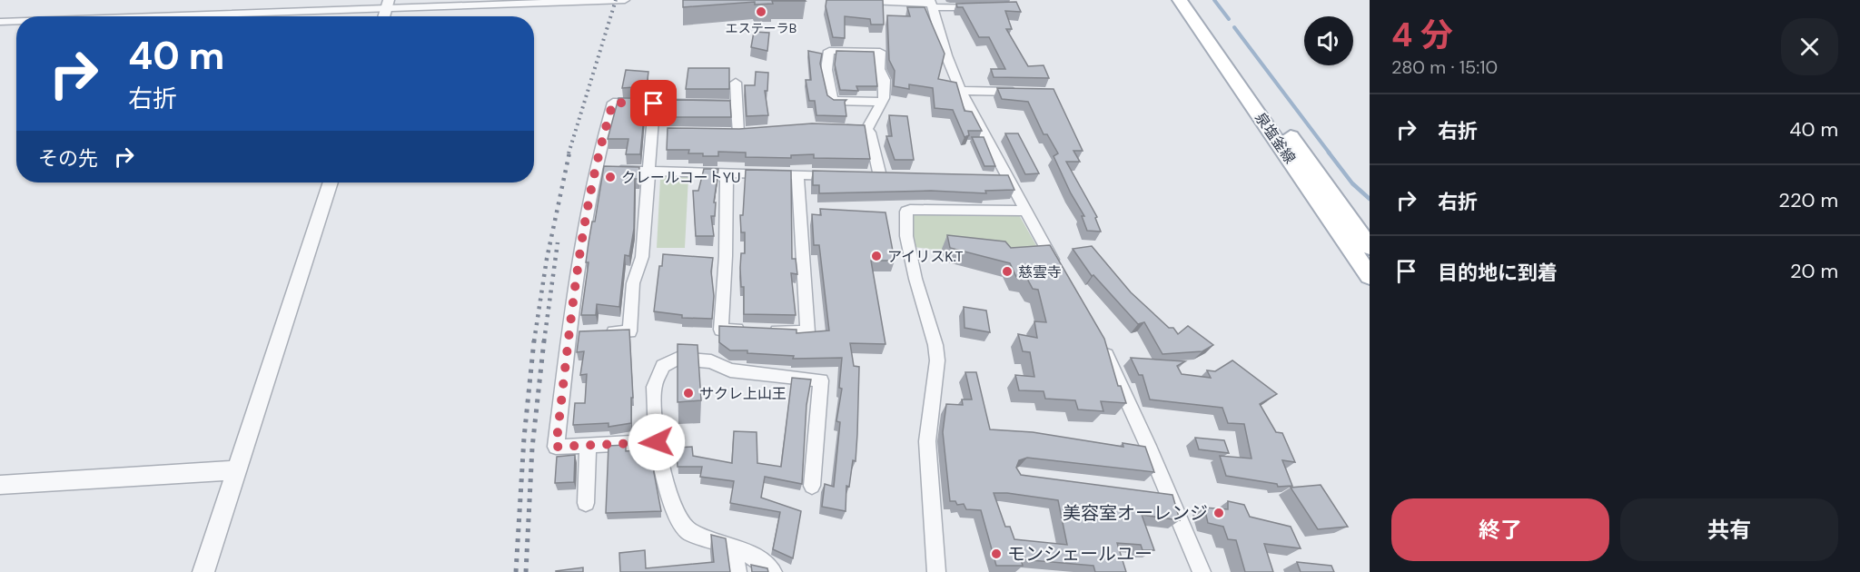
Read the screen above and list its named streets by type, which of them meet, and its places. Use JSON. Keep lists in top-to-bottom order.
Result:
{
  "streets": {
    "main road": ["泉塩釜線"]
  },
  "places": [
    "エステーラB",
    "クレールコートYU",
    "アイリスK.T",
    "慈雲寺",
    "サクレ上山王",
    "美容室オーレンジ",
    "モンシェールユー"
  ],
  "page": {
    "heading": ["4 分", "280 m · 15:10"],
    "turn": ["40 m", "右折"],
    "list": [
      {
        "name": "右折",
        "value": "40 m"
      },
      {
        "name": "右折",
        "value": "220 m"
      },
      {
        "name": "目的地に到着",
        "value": "20 m"
      }
    ],
    "then": "その先",
    "buttons": ["終了", "共有"]
  }
}
